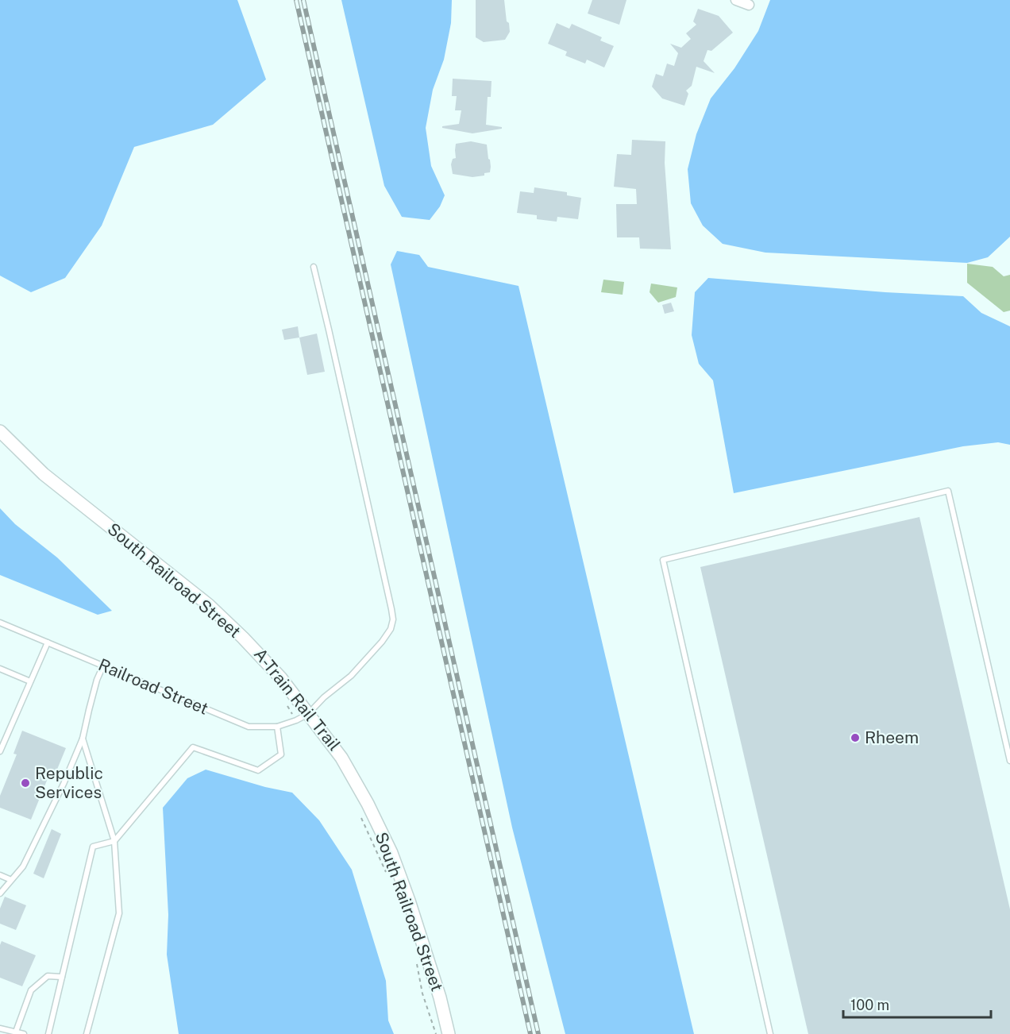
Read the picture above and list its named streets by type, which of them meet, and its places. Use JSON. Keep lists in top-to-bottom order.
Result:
{
  "streets": {
    "street": ["South Railroad Street"],
    "lane": ["Railroad Street"],
    "path": ["A-Train Rail Trail"]
  },
  "crossings": [
    ["South Railroad Street", "Railroad Street"],
    ["Railroad Street", "A-Train Rail Trail"]
  ],
  "places": ["Rheem", "Republic Services"],
  "scale_bar": "100 m"
}
